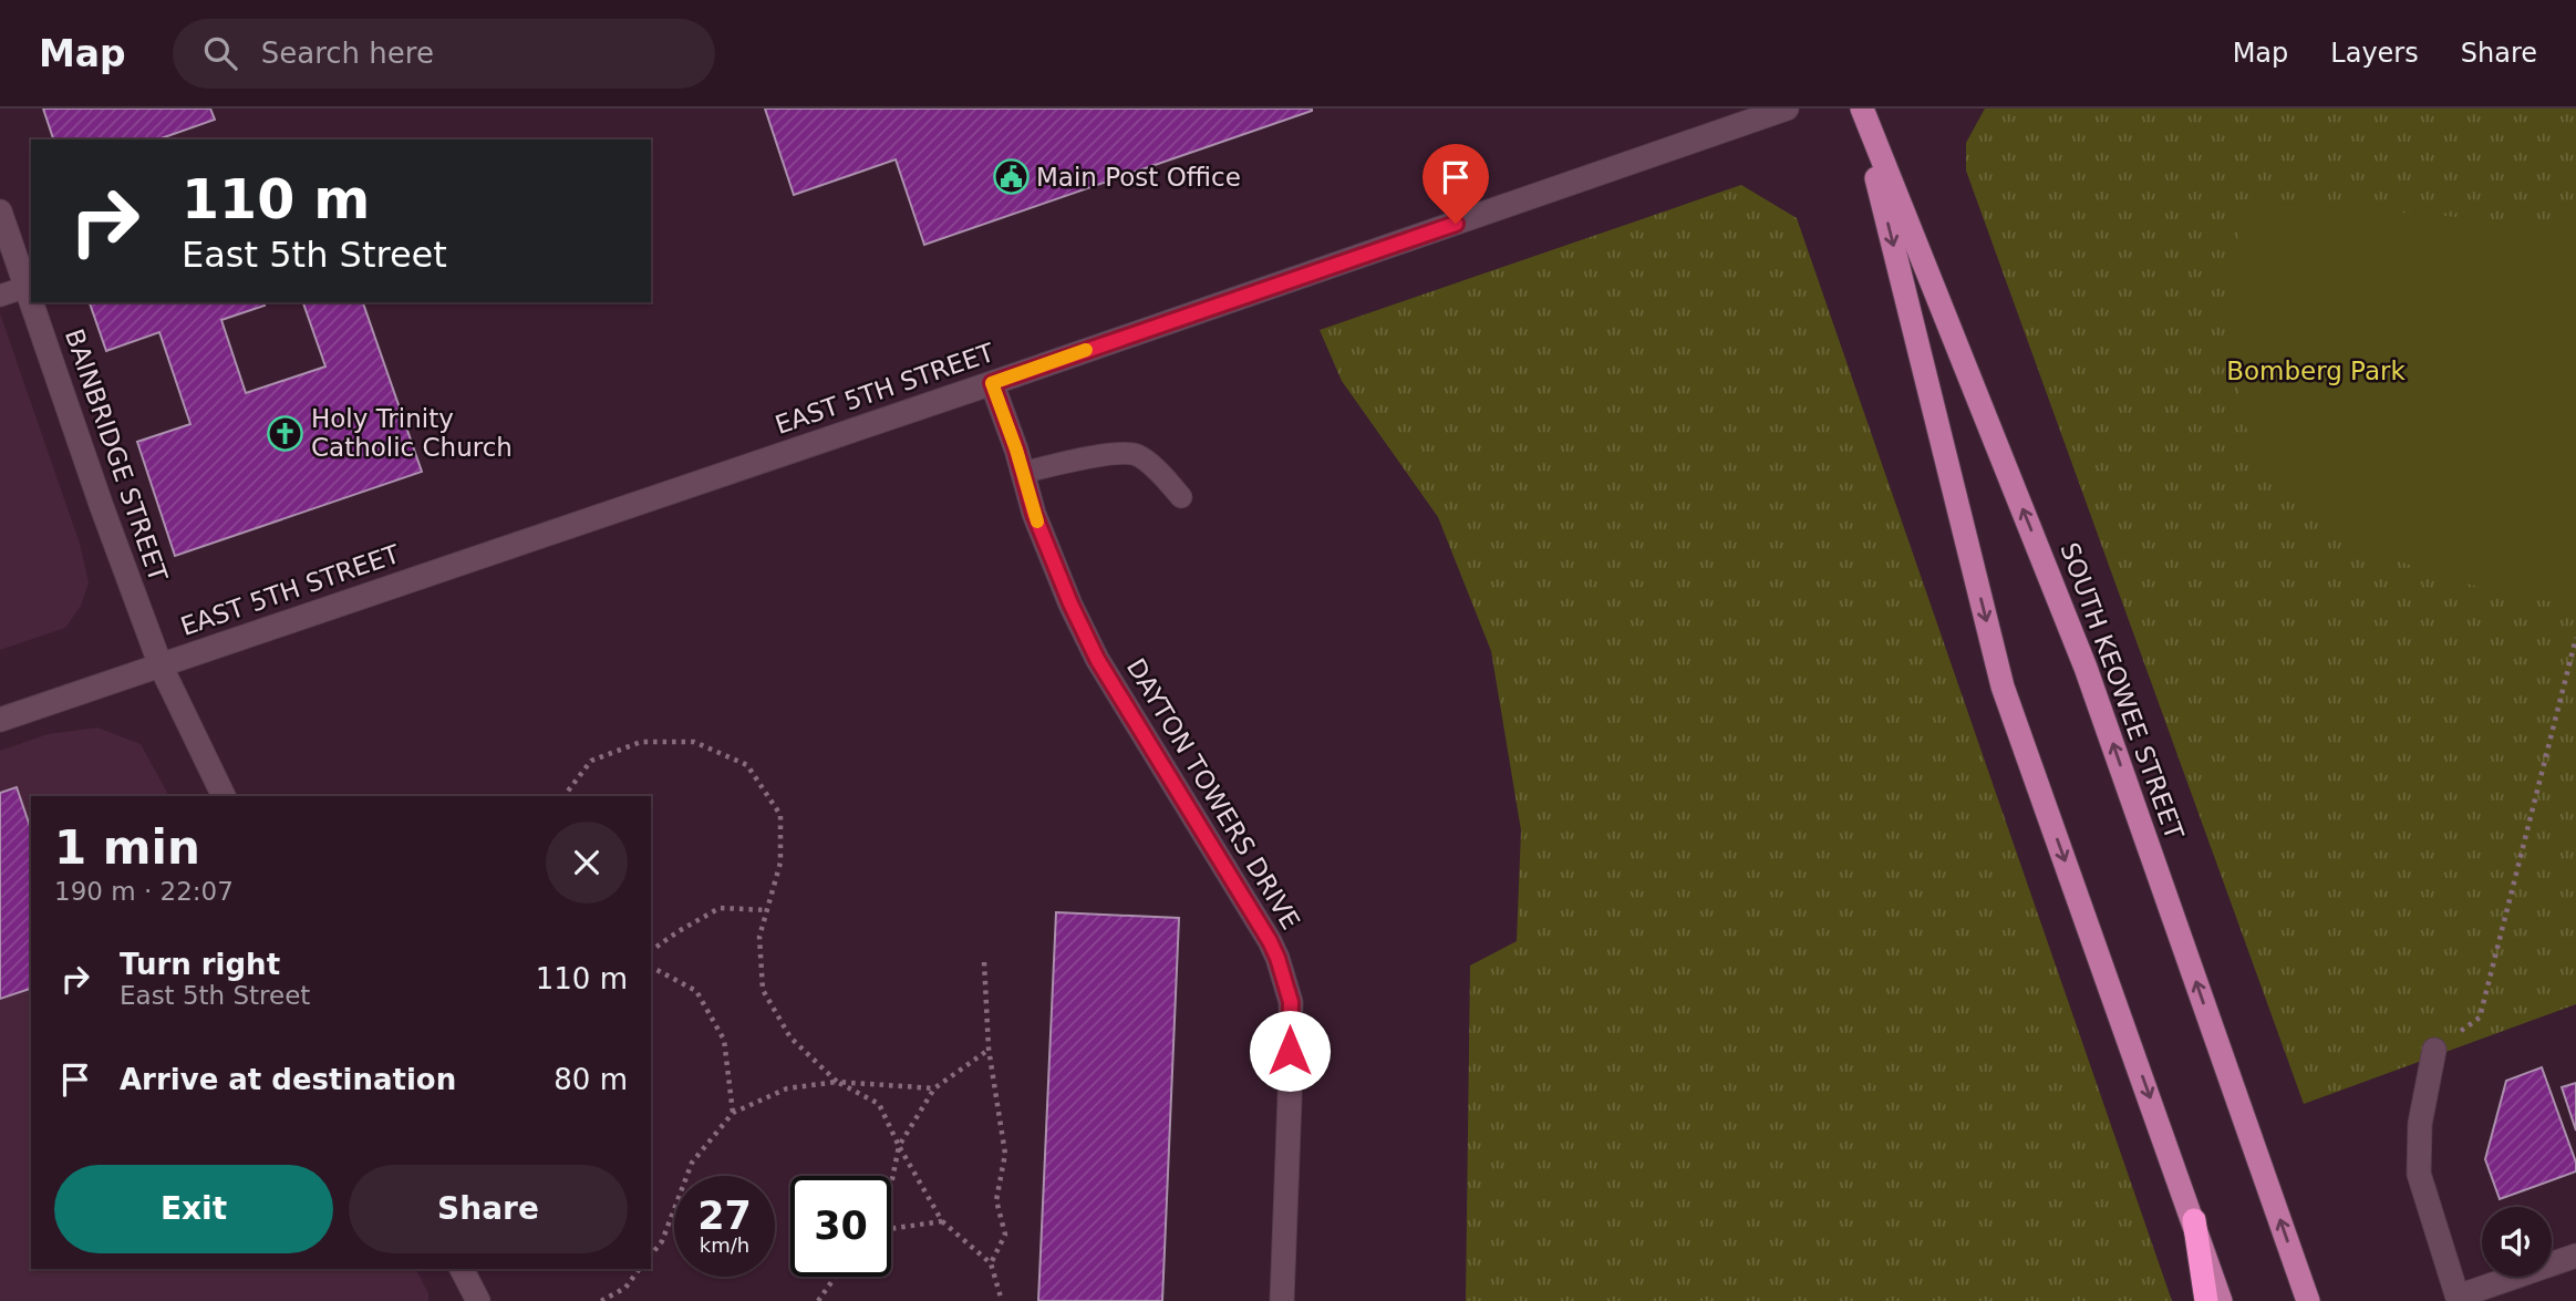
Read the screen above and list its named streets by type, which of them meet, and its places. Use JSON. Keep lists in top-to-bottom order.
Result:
{
  "streets": {
    "main road": ["SOUTH KEOWEE STREET"],
    "street": ["EAST 5TH STREET", "BAINBRIDGE STREET", "DAYTON TOWERS DRIVE"]
  },
  "crossings": [
    ["EAST 5TH STREET", "BAINBRIDGE STREET"],
    ["EAST 5TH STREET", "DAYTON TOWERS DRIVE"]
  ],
  "parks": ["Bomberg Park"],
  "places": {
    "public building": ["Main Post Office"],
    "church": ["Holy Trinity Catholic Church"]
  },
  "page": {
    "header": "Map",
    "search": "Search here",
    "nav": ["Map", "Layers", "Share"],
    "turn": ["110 m", "East 5th Street"],
    "heading": ["1 min", "190 m · 22:07"],
    "list": [
      {
        "name": "Turn right",
        "note": "East 5th Street",
        "value": "110 m"
      },
      {
        "name": "Arrive at destination",
        "value": "80 m"
      }
    ],
    "buttons": ["Exit", "Share"],
    "speed": "27 km/h",
    "limit": "30"
  }
}
